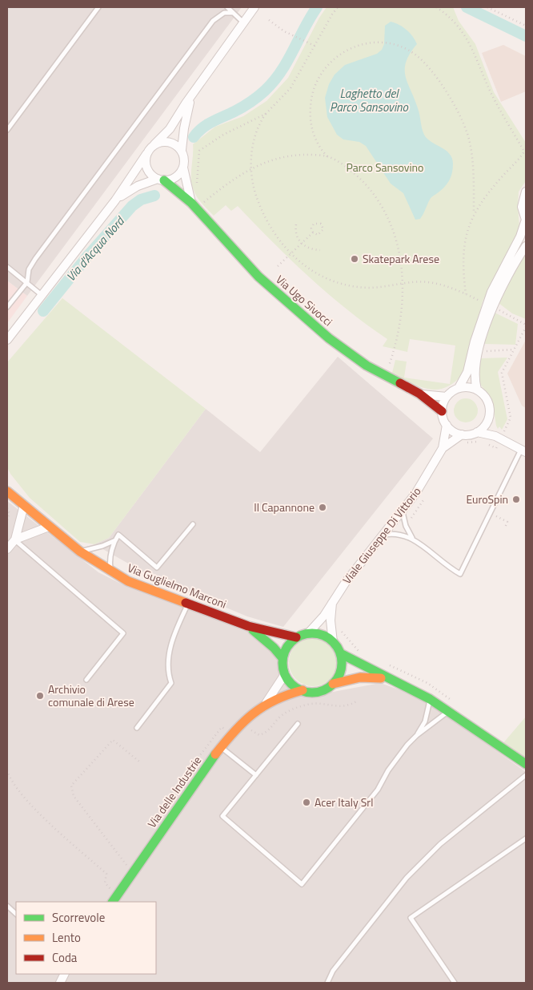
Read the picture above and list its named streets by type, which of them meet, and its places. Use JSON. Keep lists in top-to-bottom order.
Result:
{
  "streets": {
    "street": [
      "Via Ugo Sivocci",
      "Viale Giuseppe Di Vittorio",
      "Via Guglielmo Marconi",
      "Via delle Industrie"
    ]
  },
  "crossings": [
    ["Via Ugo Sivocci", "Viale Giuseppe Di Vittorio"],
    ["Viale Giuseppe Di Vittorio", "Via Guglielmo Marconi"],
    ["Viale Giuseppe Di Vittorio", "Via delle Industrie"],
    ["Via Guglielmo Marconi", "Via delle Industrie"]
  ],
  "water": ["Laghetto del Parco Sansovino", "Via d'Acqua Nord"],
  "parks": ["Parco Sansovino"],
  "places": [
    "Skatepark Arese",
    "EuroSpin",
    "Il Capannone",
    "Archivio comunale di Arese",
    "Acer Italy Srl"
  ],
  "legend": ["Scorrevole", "Lento", "Coda"]
}
